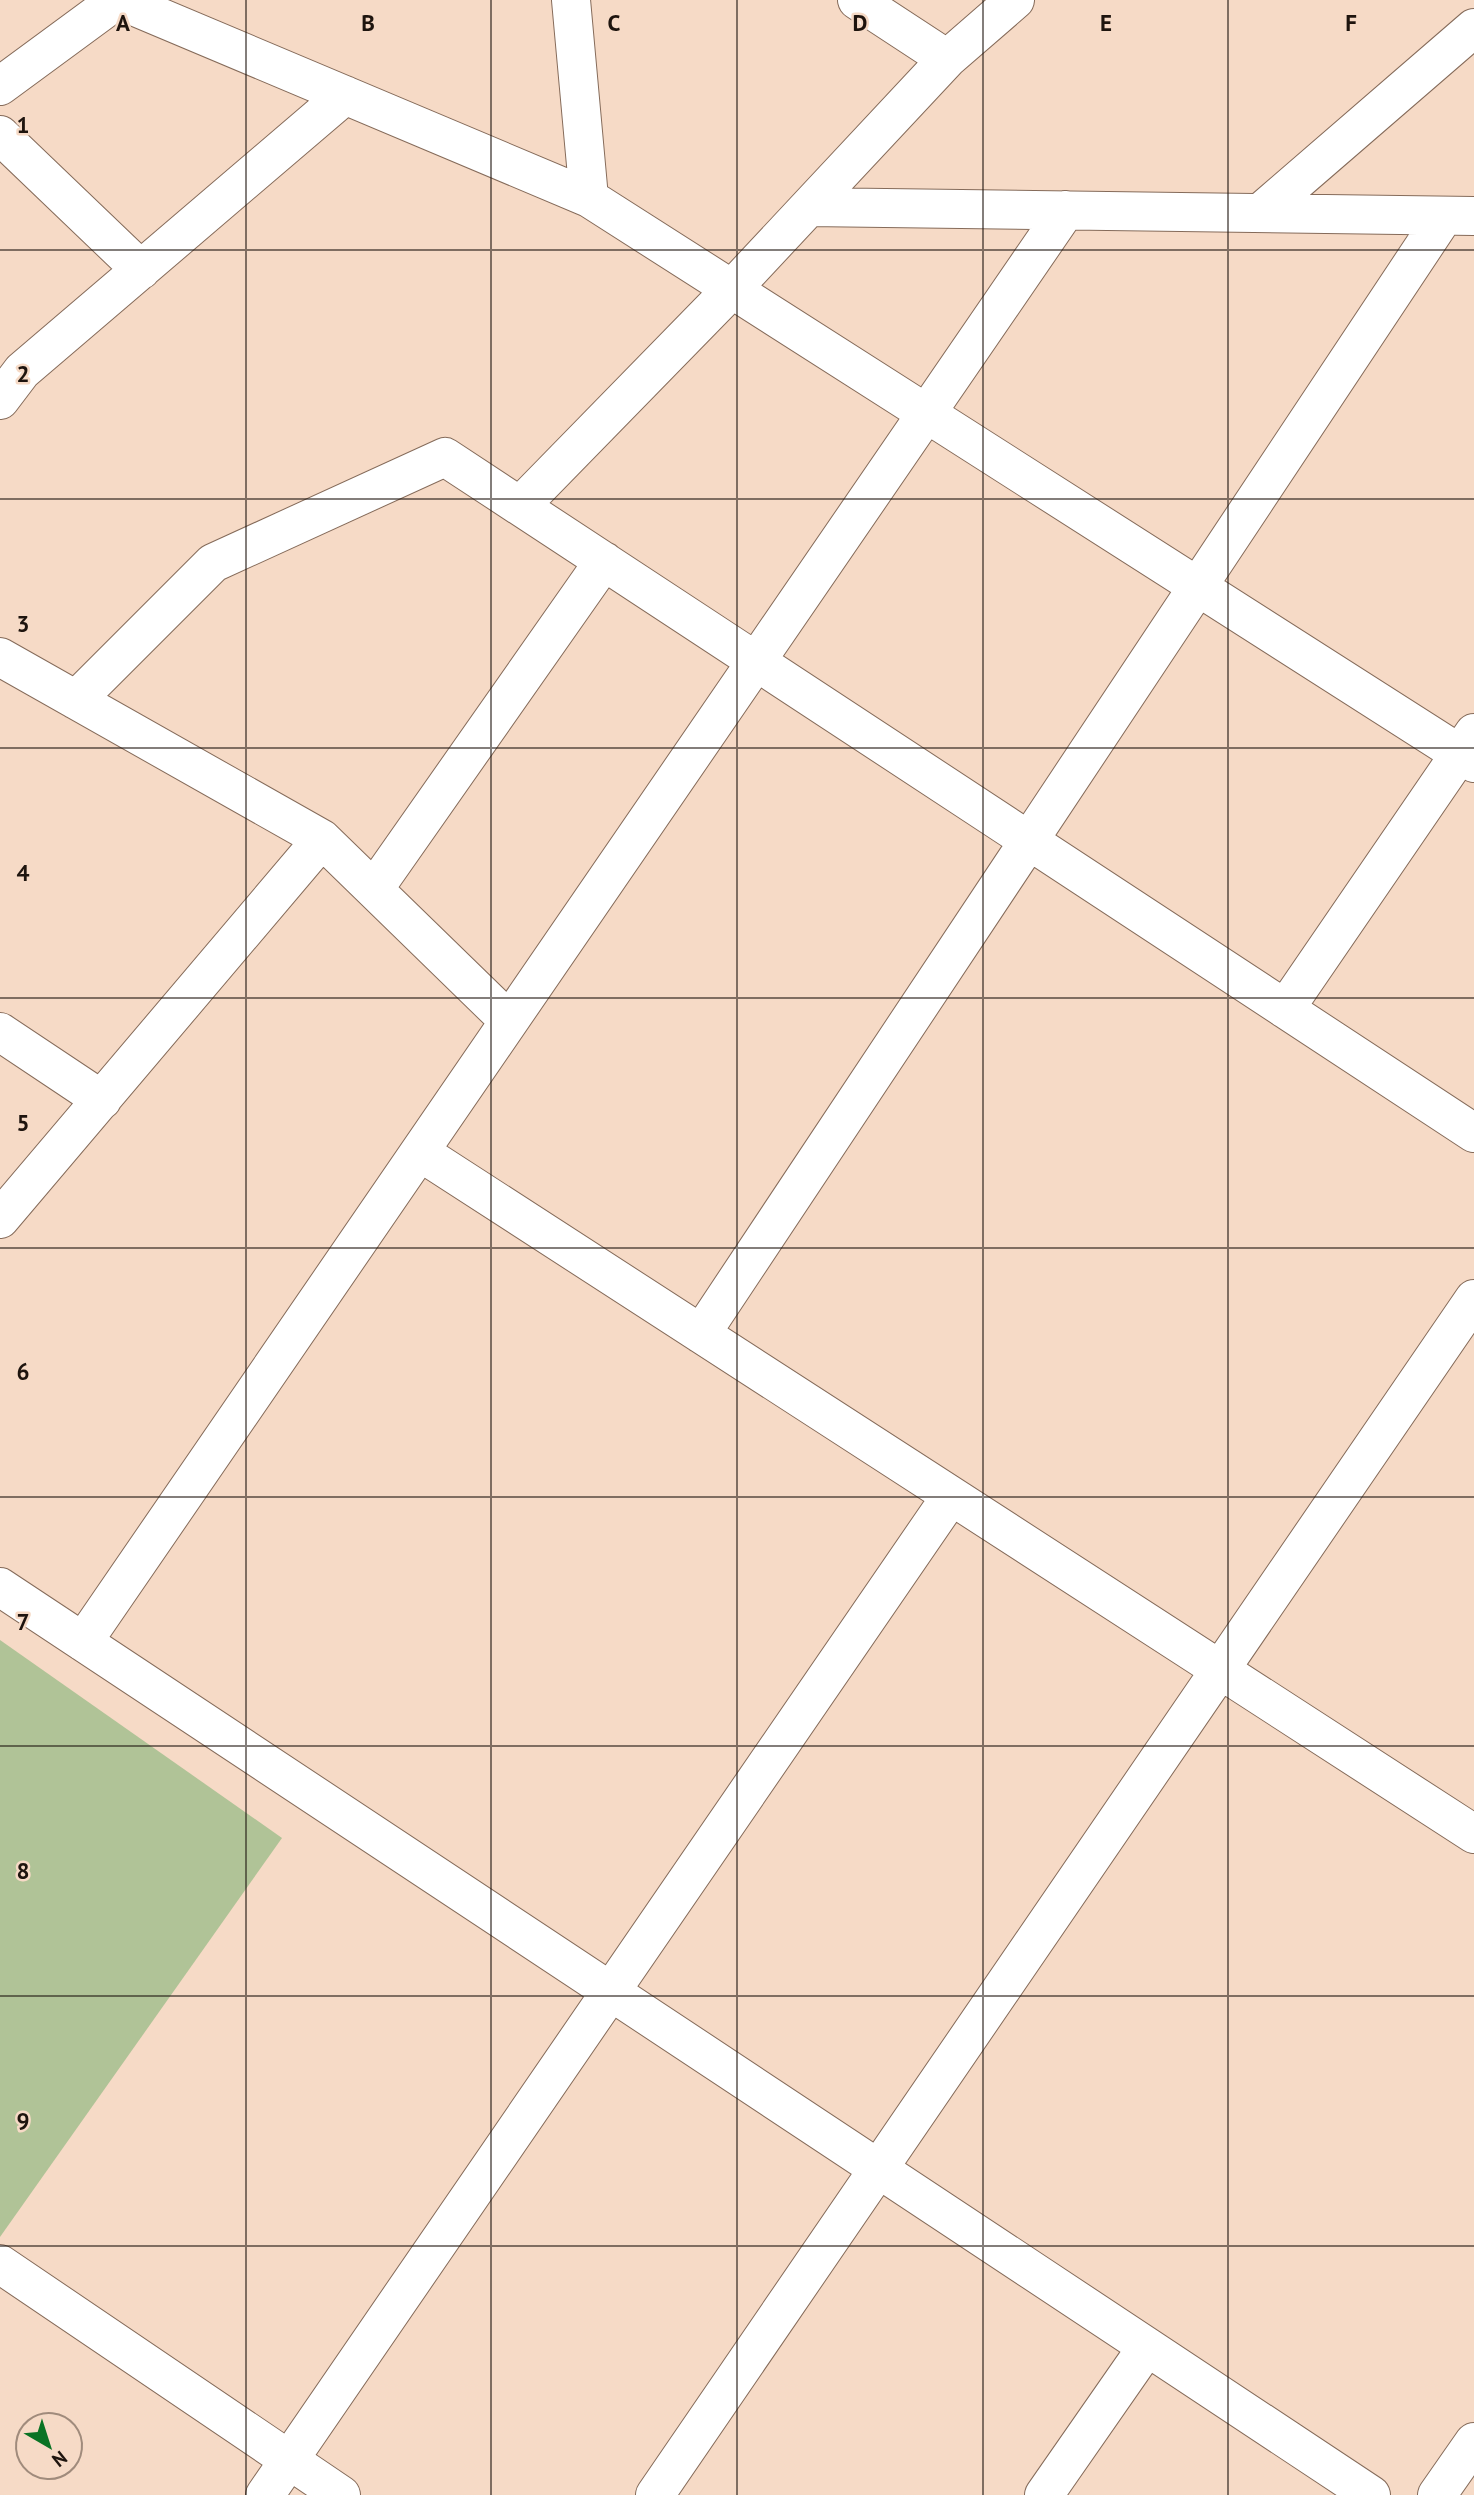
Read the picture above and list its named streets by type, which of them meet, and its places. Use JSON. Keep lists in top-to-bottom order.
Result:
{
  "north": "bottom right",
  "grid": {
    "columns": [
      "A",
      "B",
      "C",
      "D",
      "E",
      "F"
    ],
    "rows": [
      "1",
      "2",
      "3",
      "4",
      "5",
      "6",
      "7",
      "8",
      "9"
    ]
  }
}
